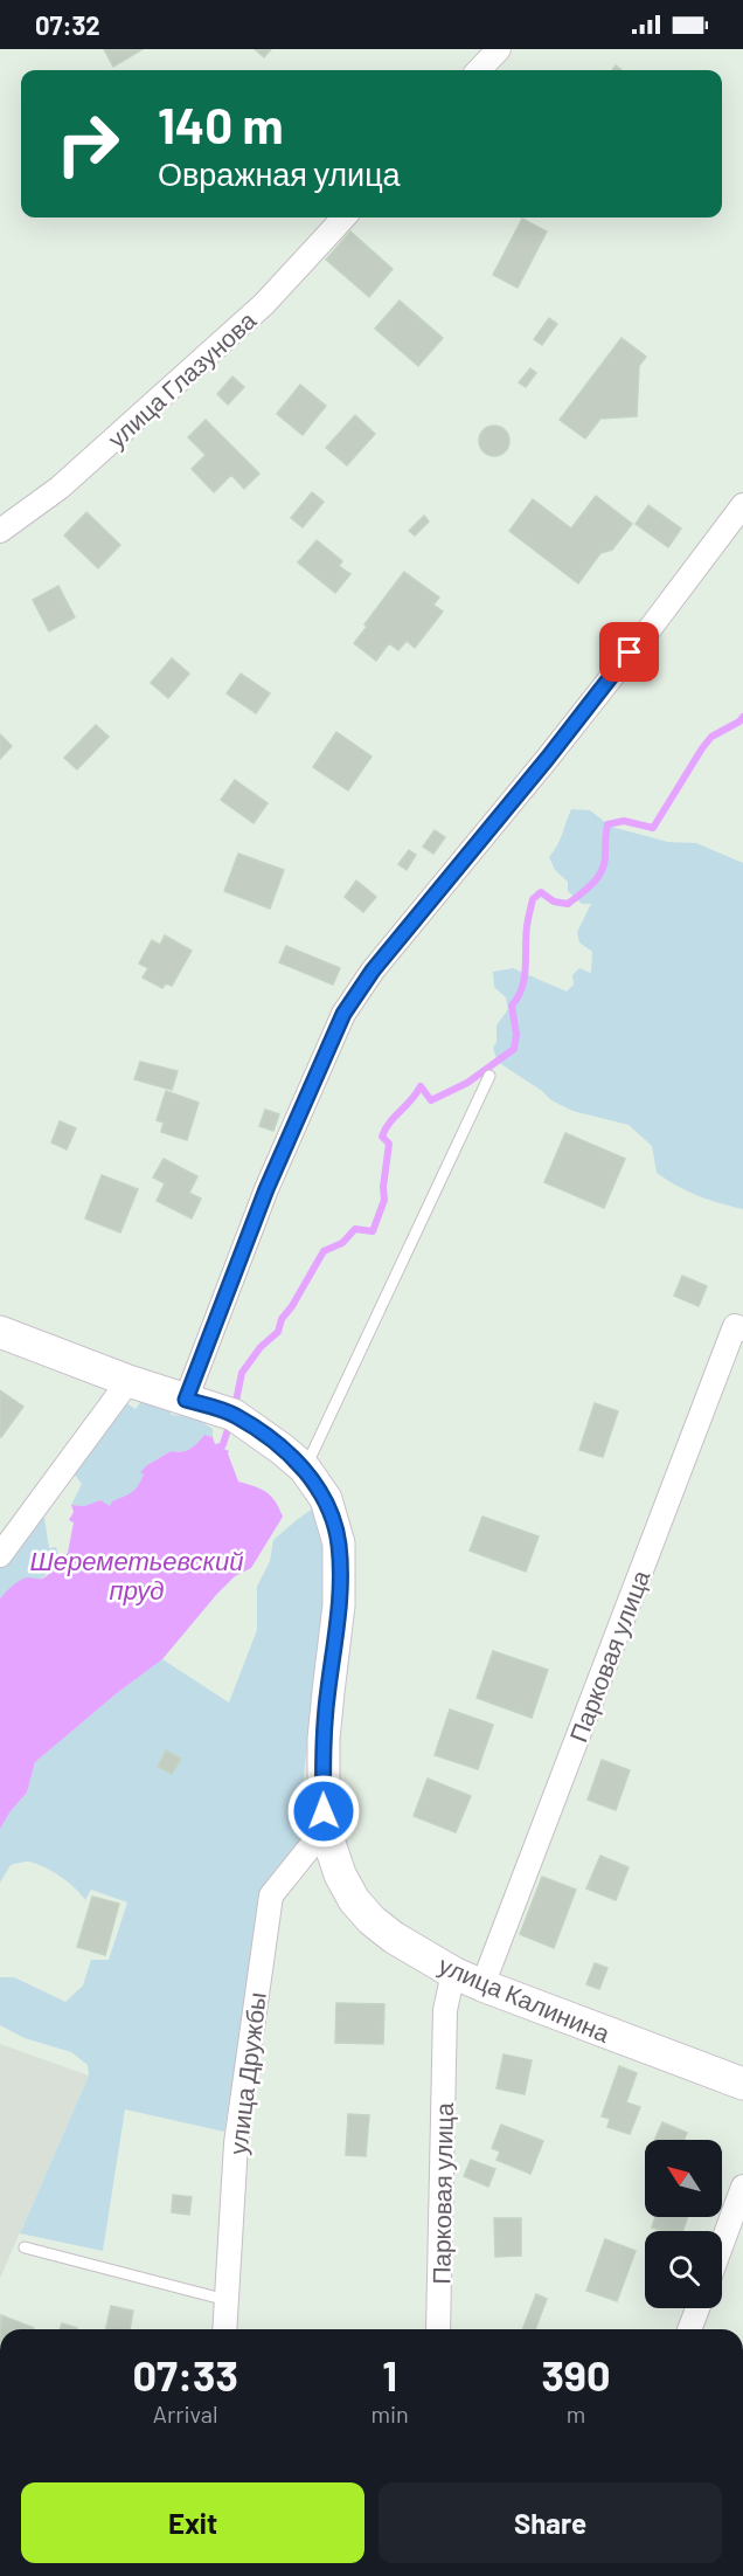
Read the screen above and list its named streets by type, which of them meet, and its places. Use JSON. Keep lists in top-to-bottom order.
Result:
{
  "streets": {
    "street": [
      "улица Глазунова",
      "Парковая улица",
      "улица Калинина",
      "улица Дружбы"
    ]
  },
  "crossings": [
    ["Парковая улица", "улица Калинина"],
    ["улица Калинина", "улица Дружбы"]
  ],
  "water": ["Шереметьевский пруд"],
  "north": "top left",
  "page": {
    "status": "07:32",
    "turn": ["140 m", "Овражная улица"],
    "eta": [
      "07:33",
      "Arrival",
      "1",
      "min",
      "390",
      "m"
    ],
    "buttons": ["Exit", "Share"]
  }
}
